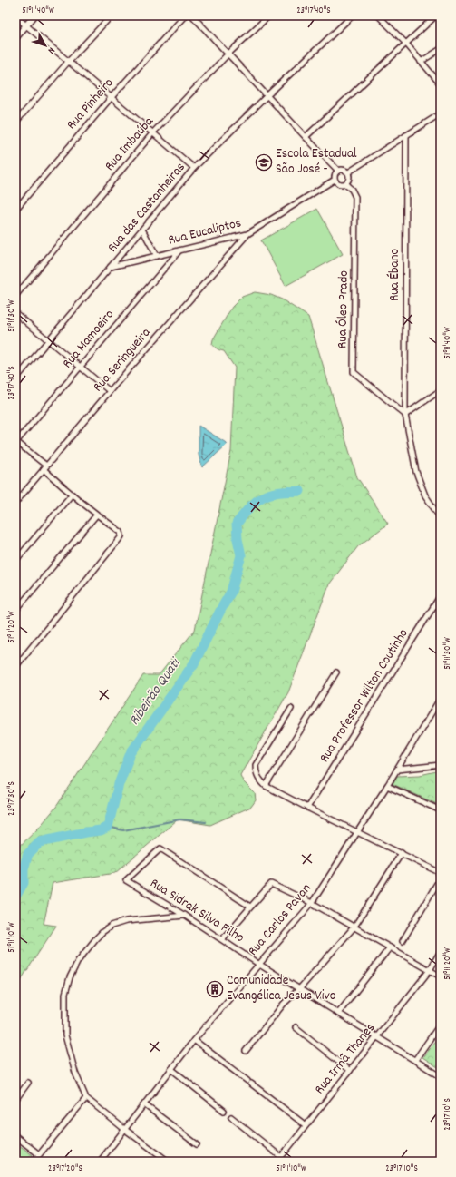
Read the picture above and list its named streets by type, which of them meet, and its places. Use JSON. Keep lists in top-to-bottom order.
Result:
{
  "streets": {
    "street": [
      "Rua Pinheiro",
      "Rua Imbaúba",
      "Rua das Castanheiras",
      "Rua Eucaliptos",
      "Rua Ébano",
      "Rua Óleo Prado",
      "Rua Mamoeiro",
      "Rua Seringueira",
      "Rua Professor Wilton Coutinho",
      "Rua Sidrak Silva Filho",
      "Rua Carlos Pavan",
      "Rua Irmã Thanes"
    ]
  },
  "crossings": [
    ["Rua das Castanheiras", "Rua Eucaliptos"],
    ["Rua Eucaliptos", "Rua Óleo Prado"],
    ["Rua Eucaliptos", "Rua Mamoeiro"],
    ["Rua Eucaliptos", "Rua Seringueira"],
    ["Rua Ébano", "Rua Óleo Prado"],
    ["Rua Sidrak Silva Filho", "Rua Carlos Pavan"],
    ["Rua Sidrak Silva Filho", "Rua Irmã Thanes"]
  ],
  "water": ["Ribeirão Quati"],
  "places": {
    "school or university": ["Escola Estadual São José -"],
    "building": ["Comunidade Evangélica Jesus Vivo"]
  },
  "north": "bottom right",
  "coordinates": [
    "51°11'40\"W",
    "23°17'40\"S",
    "51°11'30\"W",
    "51°11'20\"W",
    "23°17'30\"S",
    "51°11'10\"W",
    "23°17'10\"S",
    "23°17'20\"S"
  ]
}
